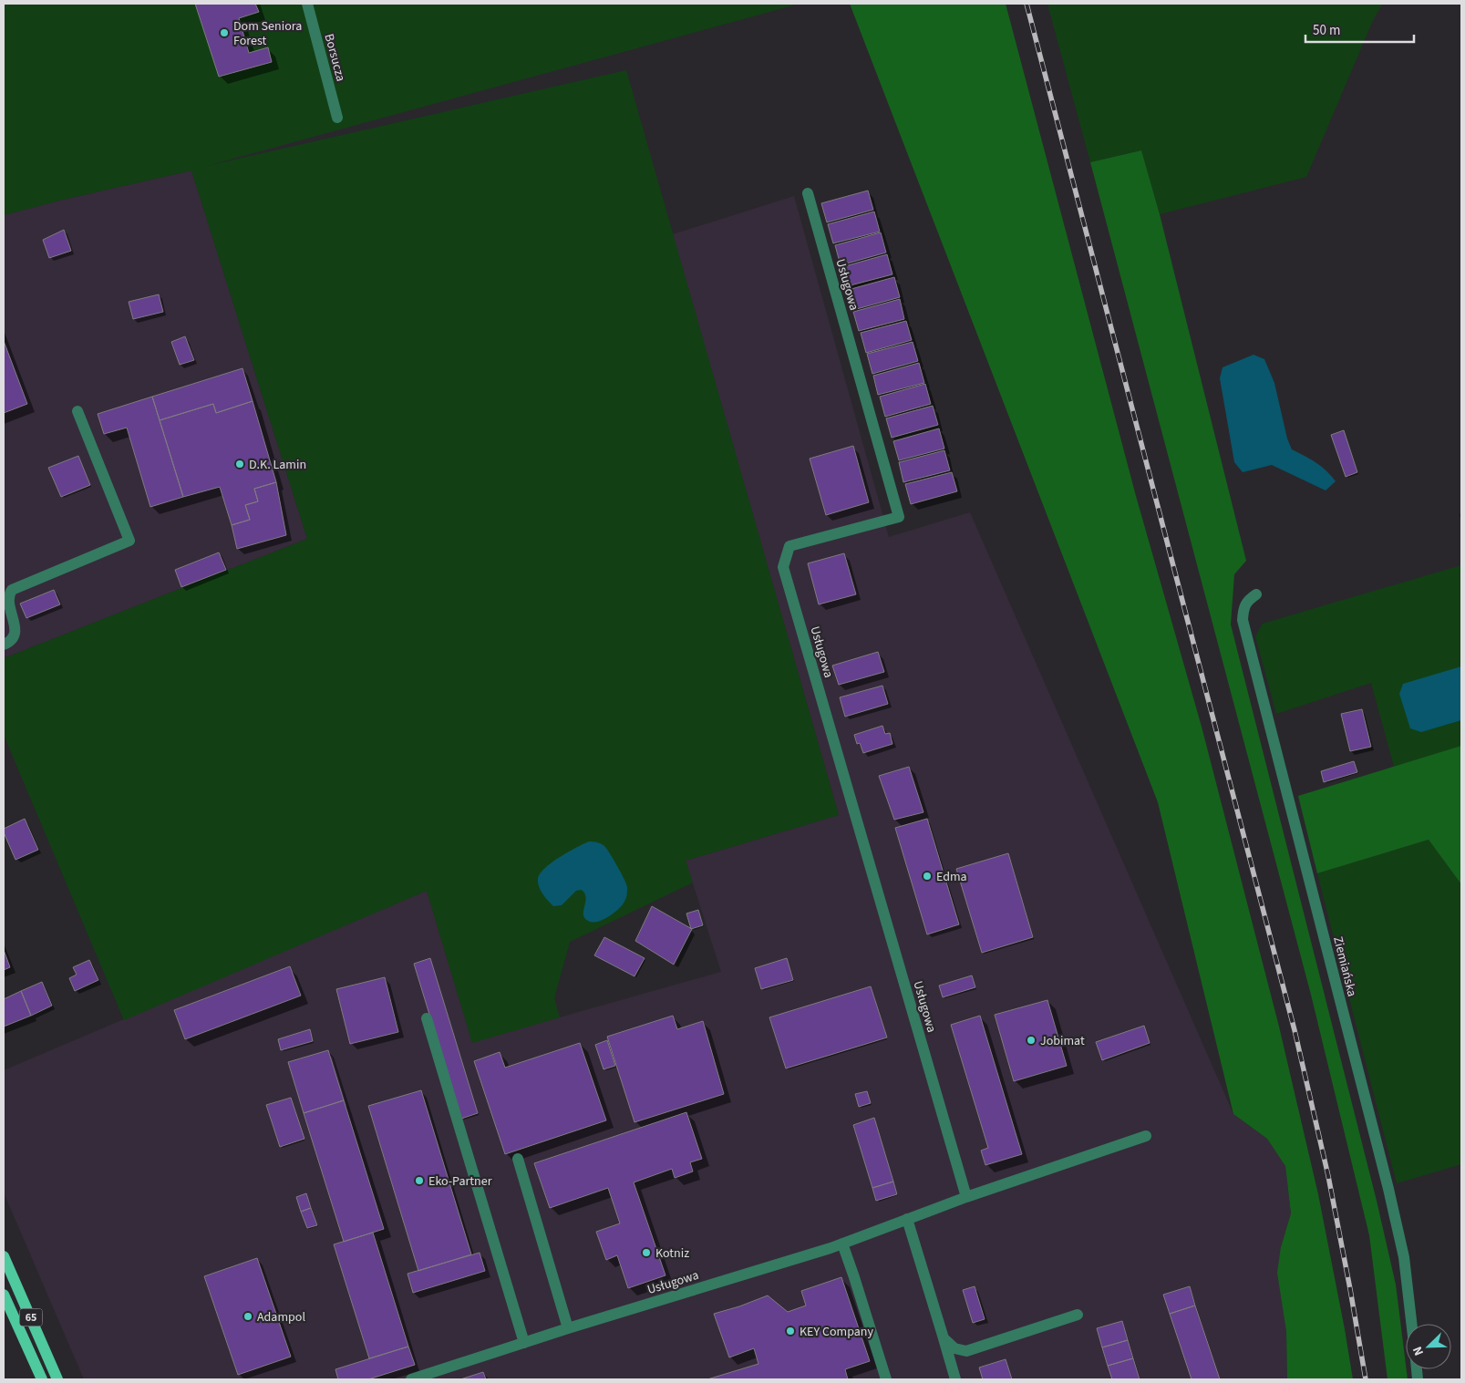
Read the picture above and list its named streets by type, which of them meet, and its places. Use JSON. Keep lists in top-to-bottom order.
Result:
{
  "streets": {
    "main road": ["65"],
    "street": ["Borsucza", "Usługowa", "Ziemiańska"]
  },
  "places": [
    "Dom Seniora Forest",
    "D.K. Lamin",
    "Edma",
    "Jobimat",
    "Eko-Partner",
    "Kotniz",
    "Adampol",
    "KEY Company"
  ],
  "scale_bar": "50 m",
  "north": "bottom left"
}
